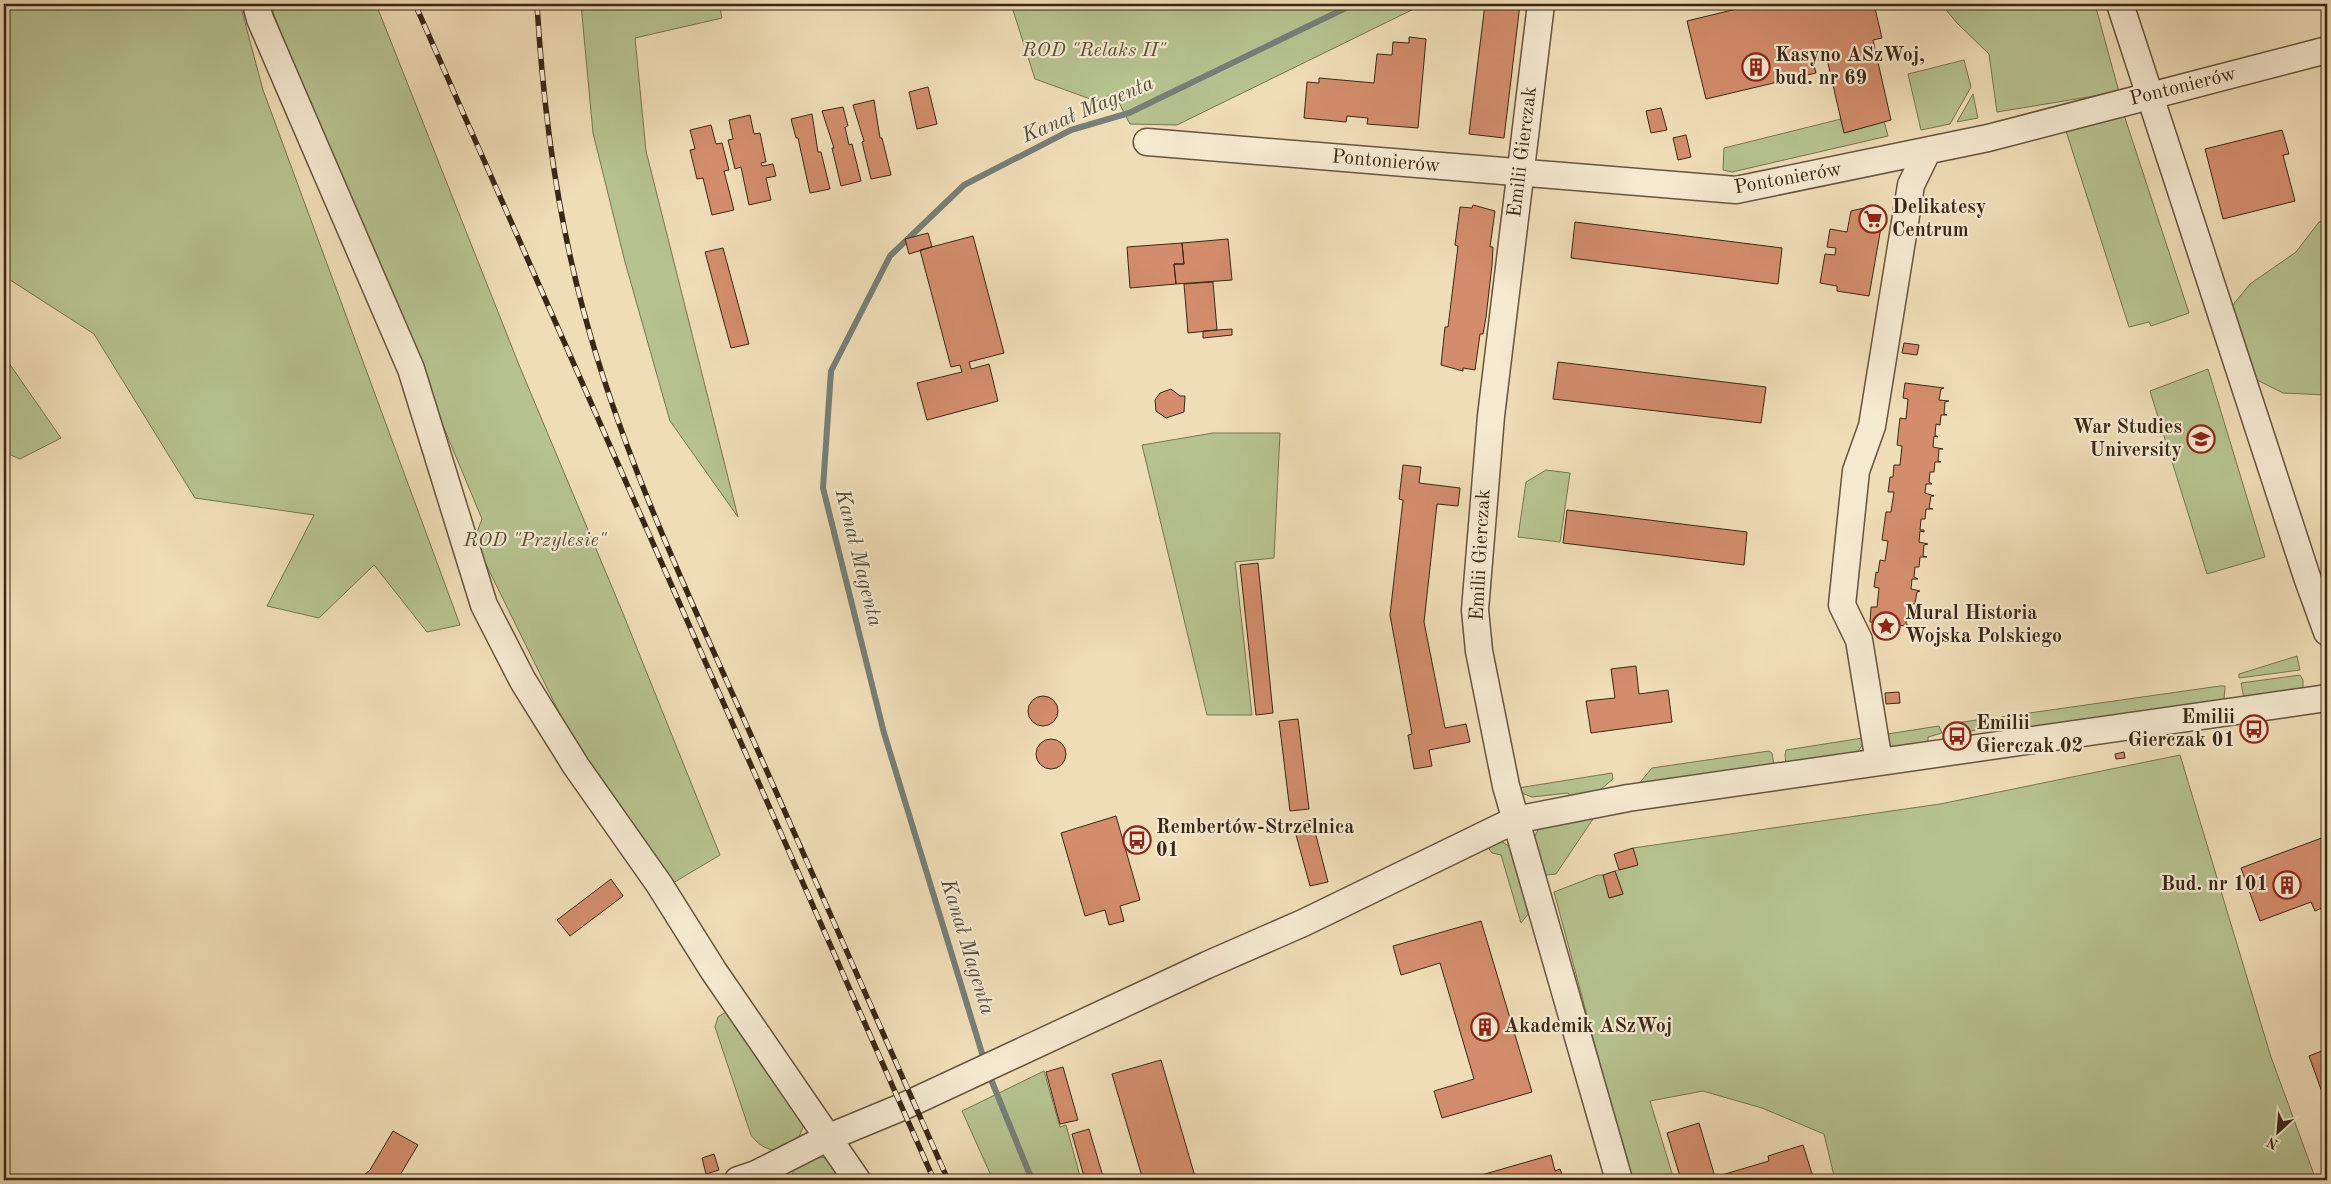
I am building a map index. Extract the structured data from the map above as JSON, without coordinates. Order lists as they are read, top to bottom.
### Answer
{
  "streets": {
    "street": ["Pontonierów", "Emilii Gierczak"]
  },
  "crossings": [
    ["Pontonierów", "Emilii Gierczak"]
  ],
  "water": ["Kanał Magenta"],
  "parks": ["ROD \"Relaks II\"", "ROD \"Przylesie\""],
  "places": {
    "building": ["Kasyno ASzWoj, bud. nr 69", "Bud. nr 101", "Akademik ASzWoj"],
    "supermarket": ["Delikatesy Centrum"],
    "school or university": ["War Studies University"],
    "place": ["Mural Historia Wojska Polskiego"],
    "bus stop": ["Emilii Gierczak 01", "Emilii Gierczak 02", "Rembertów-Strzelnica 01"]
  },
  "north": "bottom left"
}
